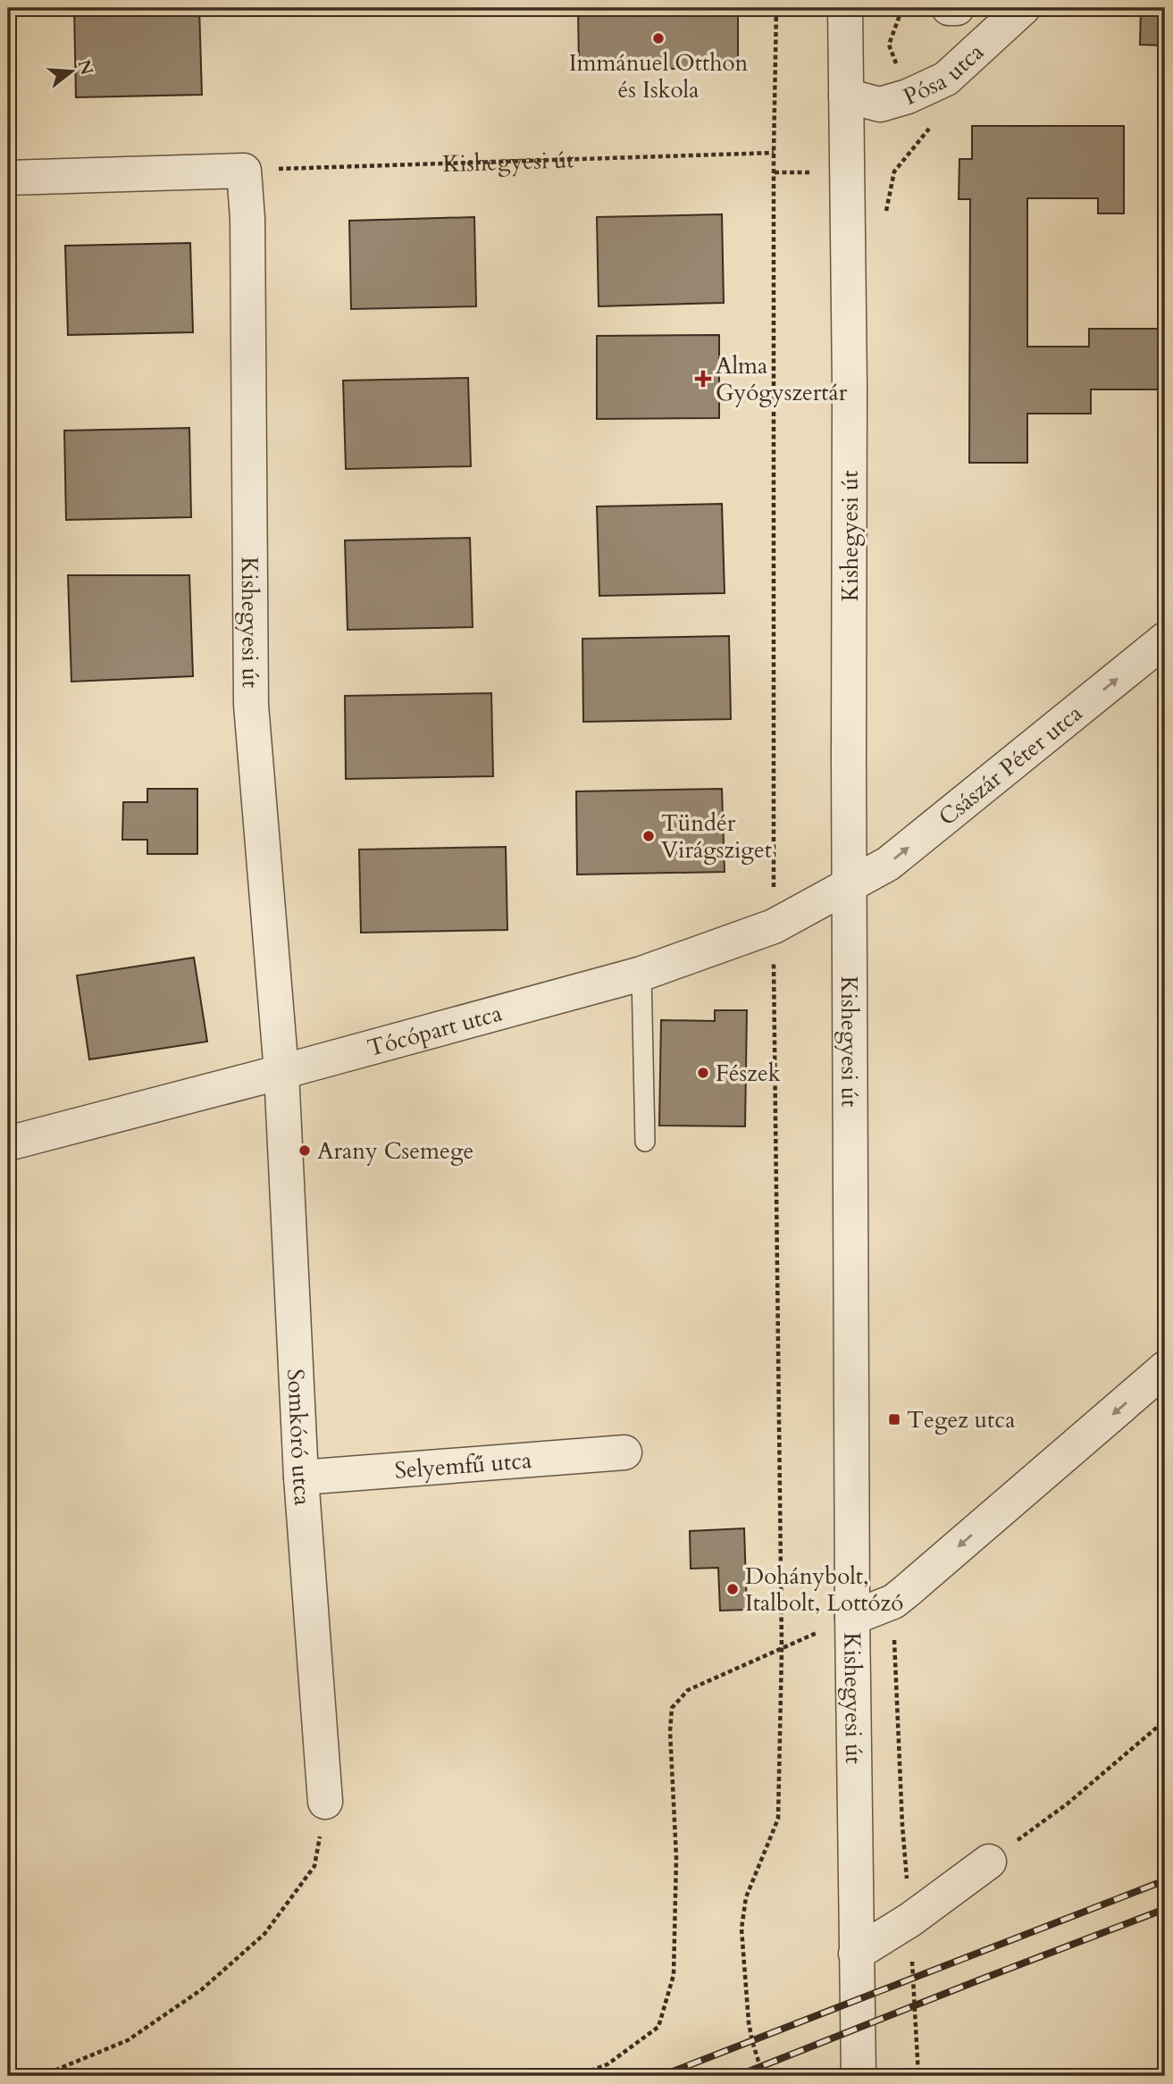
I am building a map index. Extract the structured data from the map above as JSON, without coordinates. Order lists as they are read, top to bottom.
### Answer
{
  "streets": {
    "street": [
      "Pósa utca",
      "Kishegyesi út",
      "Császár Péter utca",
      "Tócópart utca",
      "Somkóró utca",
      "Selyemfű utca"
    ]
  },
  "crossings": [
    ["Pósa utca", "Kishegyesi út"],
    ["Kishegyesi út", "Császár Péter utca"],
    ["Kishegyesi út", "Tócópart utca"],
    ["Kishegyesi út", "Somkóró utca"],
    ["Császár Péter utca", "Tócópart utca"],
    ["Tócópart utca", "Somkóró utca"],
    ["Somkóró utca", "Selyemfű utca"]
  ],
  "one_way": ["Császár Péter utca"],
  "places": {
    "other": [
      "Immánuel Otthon és Iskola",
      "Tündér Virágsziget",
      "Fészek",
      "Arany Csemege",
      "Dohánybolt, Italbolt, Lottózó"
    ],
    "health": ["Alma Gyógyszertár"],
    "transit": ["Tegez utca"]
  },
  "north": "right"
}
